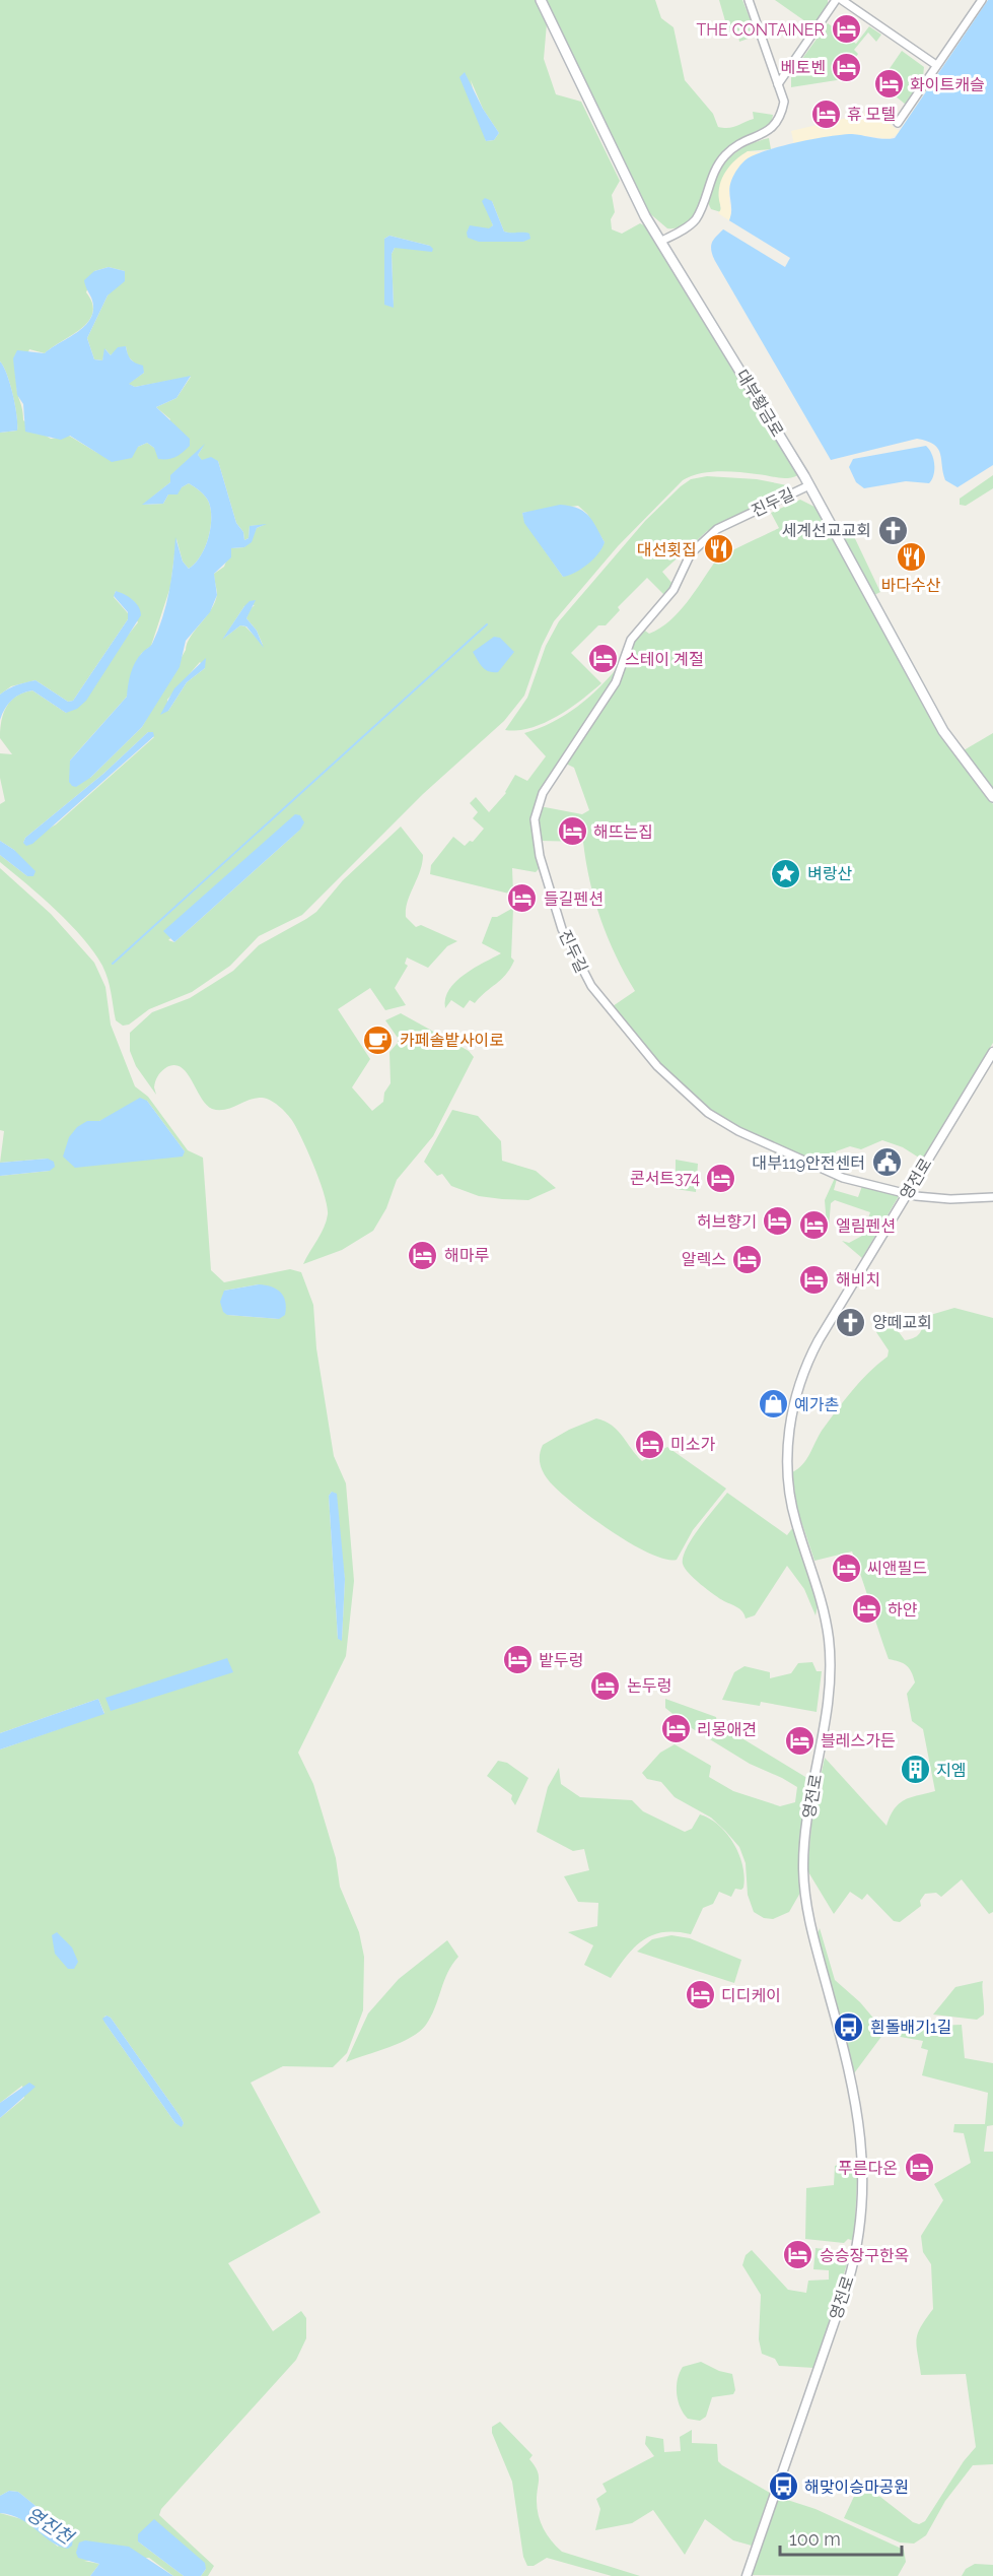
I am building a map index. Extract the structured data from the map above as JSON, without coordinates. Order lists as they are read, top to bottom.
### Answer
{
  "streets": {
    "main road": ["대부황금로"],
    "street": ["진두길", "영전로"]
  },
  "crossings": [
    ["대부황금로", "진두길"],
    ["진두길", "영전로"]
  ],
  "water": ["영진천"],
  "places": {
    "hotel": [
      "THE CONTAINER",
      "베토벤",
      "화이트캐슬",
      "휴 모텔",
      "스테이 계절",
      "해뜨는집",
      "들길펜션",
      "콘서트374",
      "허브향기",
      "엘림펜션",
      "해마루",
      "알렉스",
      "해비치",
      "미소가",
      "씨앤필드",
      "하얀",
      "밭두렁",
      "논두렁",
      "리몽애견",
      "블레스가든",
      "디디케이",
      "푸른다온",
      "승승장구한옥"
    ],
    "church": ["세계선교교회", "양떼교회"],
    "restaurant": ["대선횟집", "바다수산"],
    "place": ["벼랑산"],
    "cafe": ["카페솔밭사이로"],
    "public building": ["대부119안전센터"],
    "shop": ["예가촌"],
    "building": ["지엠"],
    "bus stop": ["흰돌배기1길", "해맞이승마공원"]
  },
  "scale_bar": "100 m"
}
